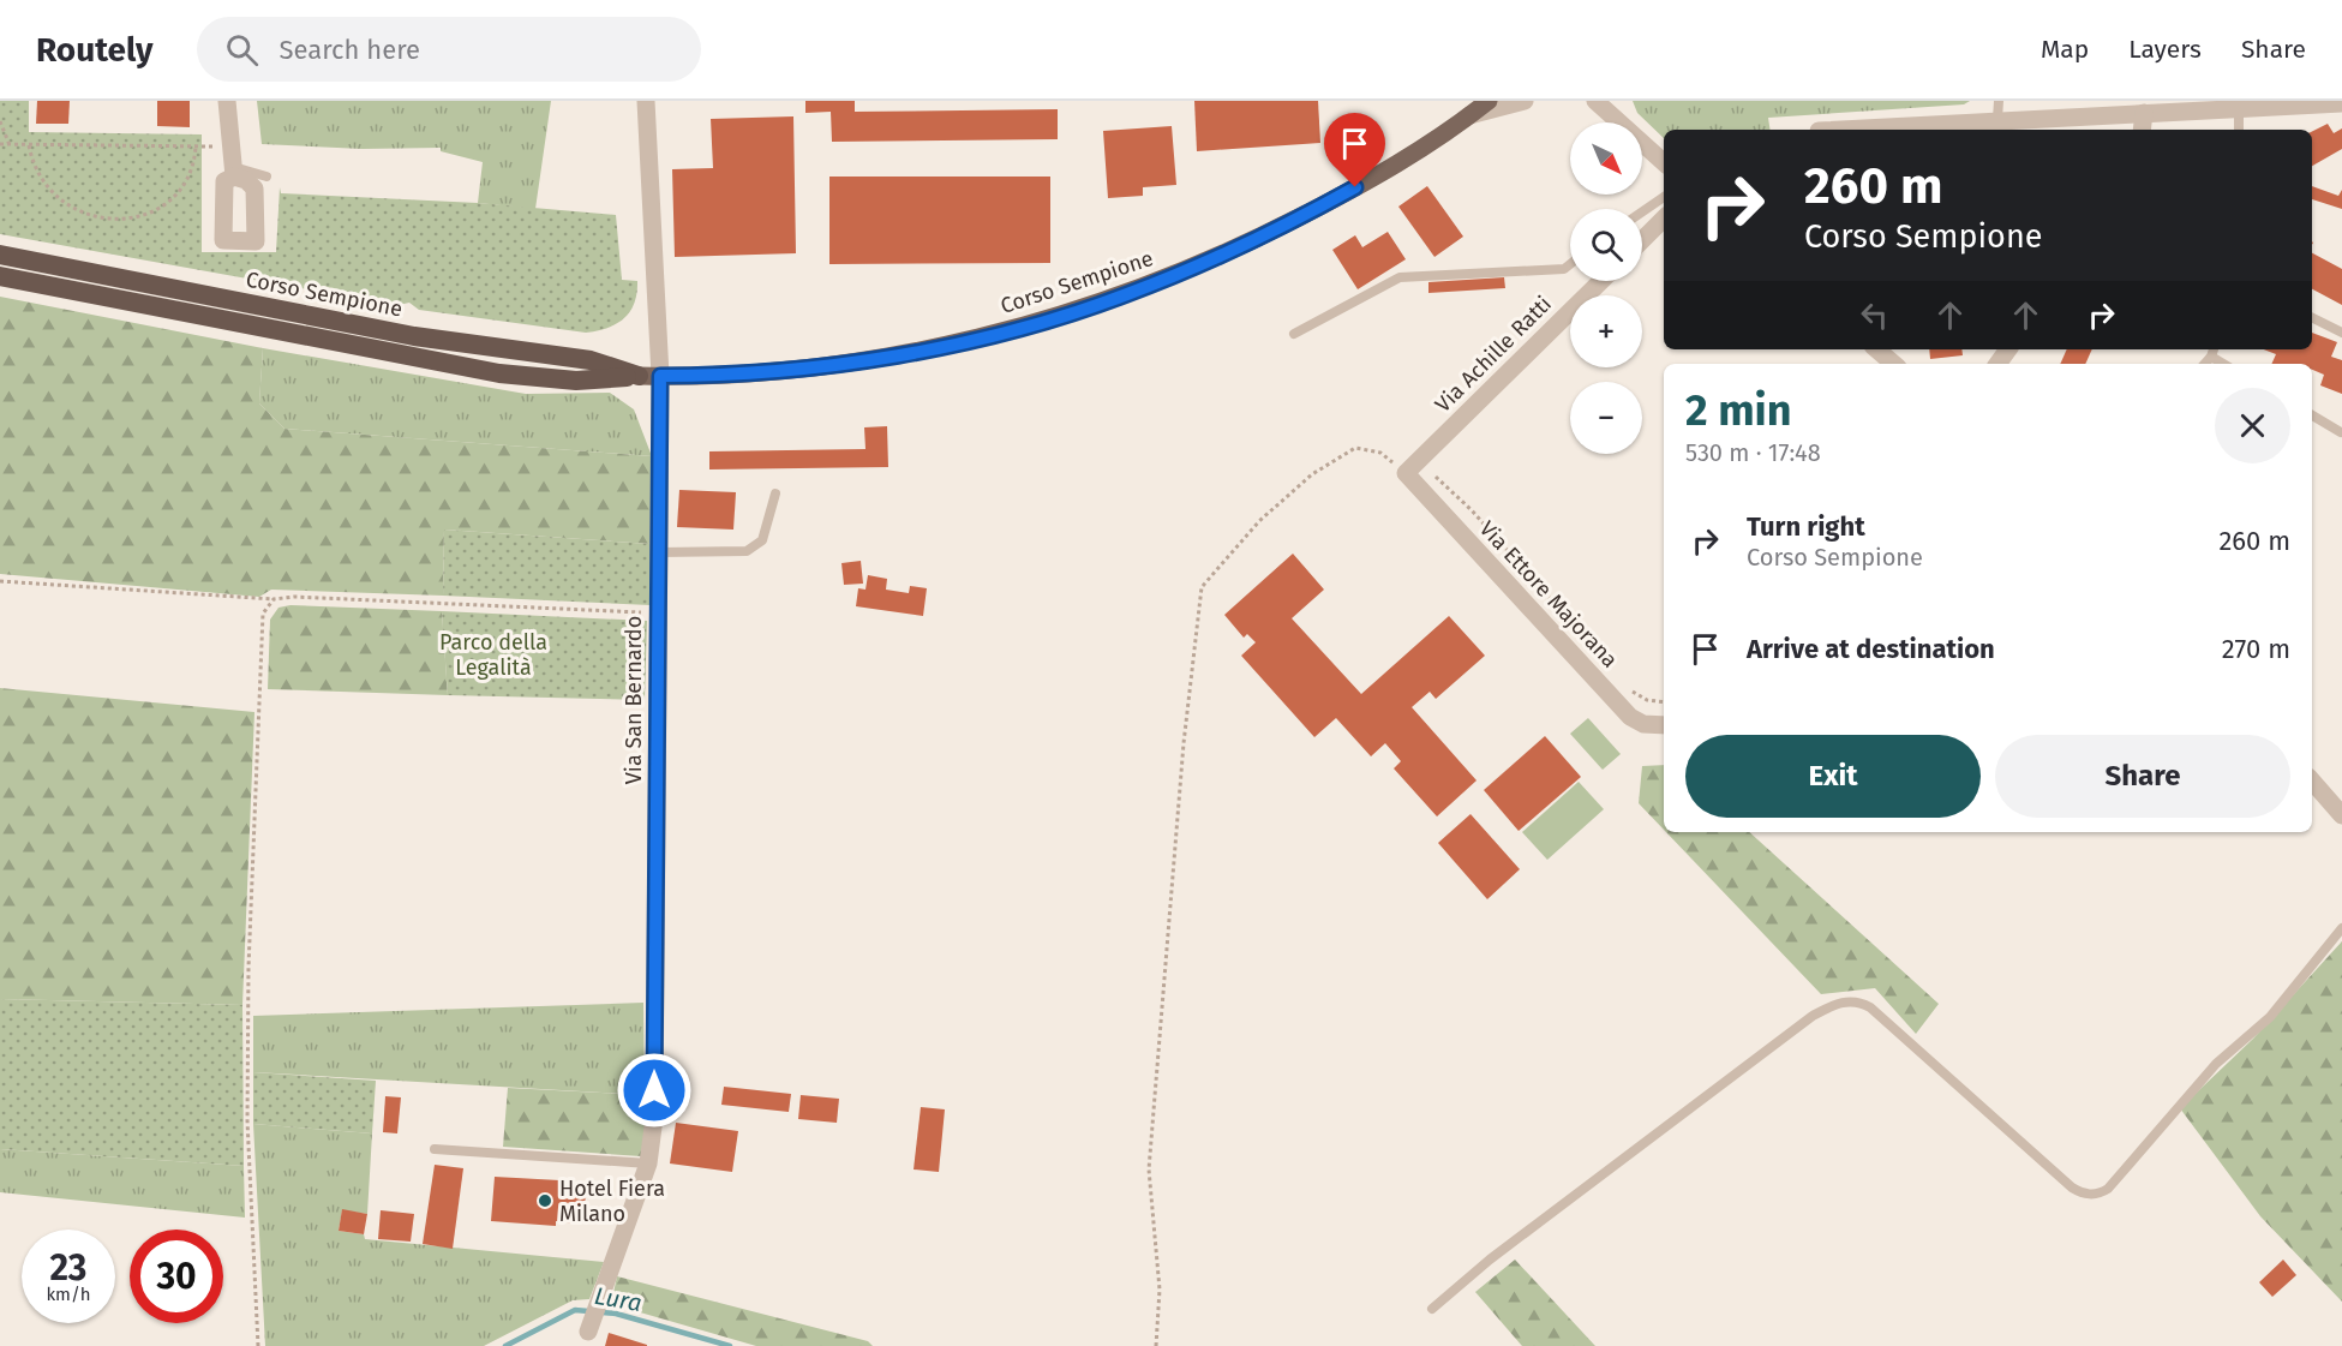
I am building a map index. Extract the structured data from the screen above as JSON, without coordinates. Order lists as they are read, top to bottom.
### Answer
{
  "streets": {
    "highway": ["Corso Sempione"],
    "street": ["Via Achille Ratti", "Via Ettore Majorana", "Via San Bernardo"]
  },
  "crossings": [
    ["Corso Sempione", "Via San Bernardo"],
    ["Via Achille Ratti", "Via Ettore Majorana"]
  ],
  "water": ["Lura"],
  "parks": ["Parco della Legalità"],
  "places": ["Hotel Fiera Milano"],
  "north": "bottom right",
  "page": {
    "header": "Routely",
    "search": "Search here",
    "nav": ["Map", "Layers", "Share"],
    "map_buttons": ["+", "−"],
    "turn": ["260 m", "Corso Sempione"],
    "heading": ["2 min", "530 m · 17:48"],
    "list": [
      {
        "name": "Turn right",
        "note": "Corso Sempione",
        "value": "260 m"
      },
      {
        "name": "Arrive at destination",
        "value": "270 m"
      }
    ],
    "buttons": ["Exit", "Share"],
    "speed": "23 km/h",
    "limit": "30"
  }
}
